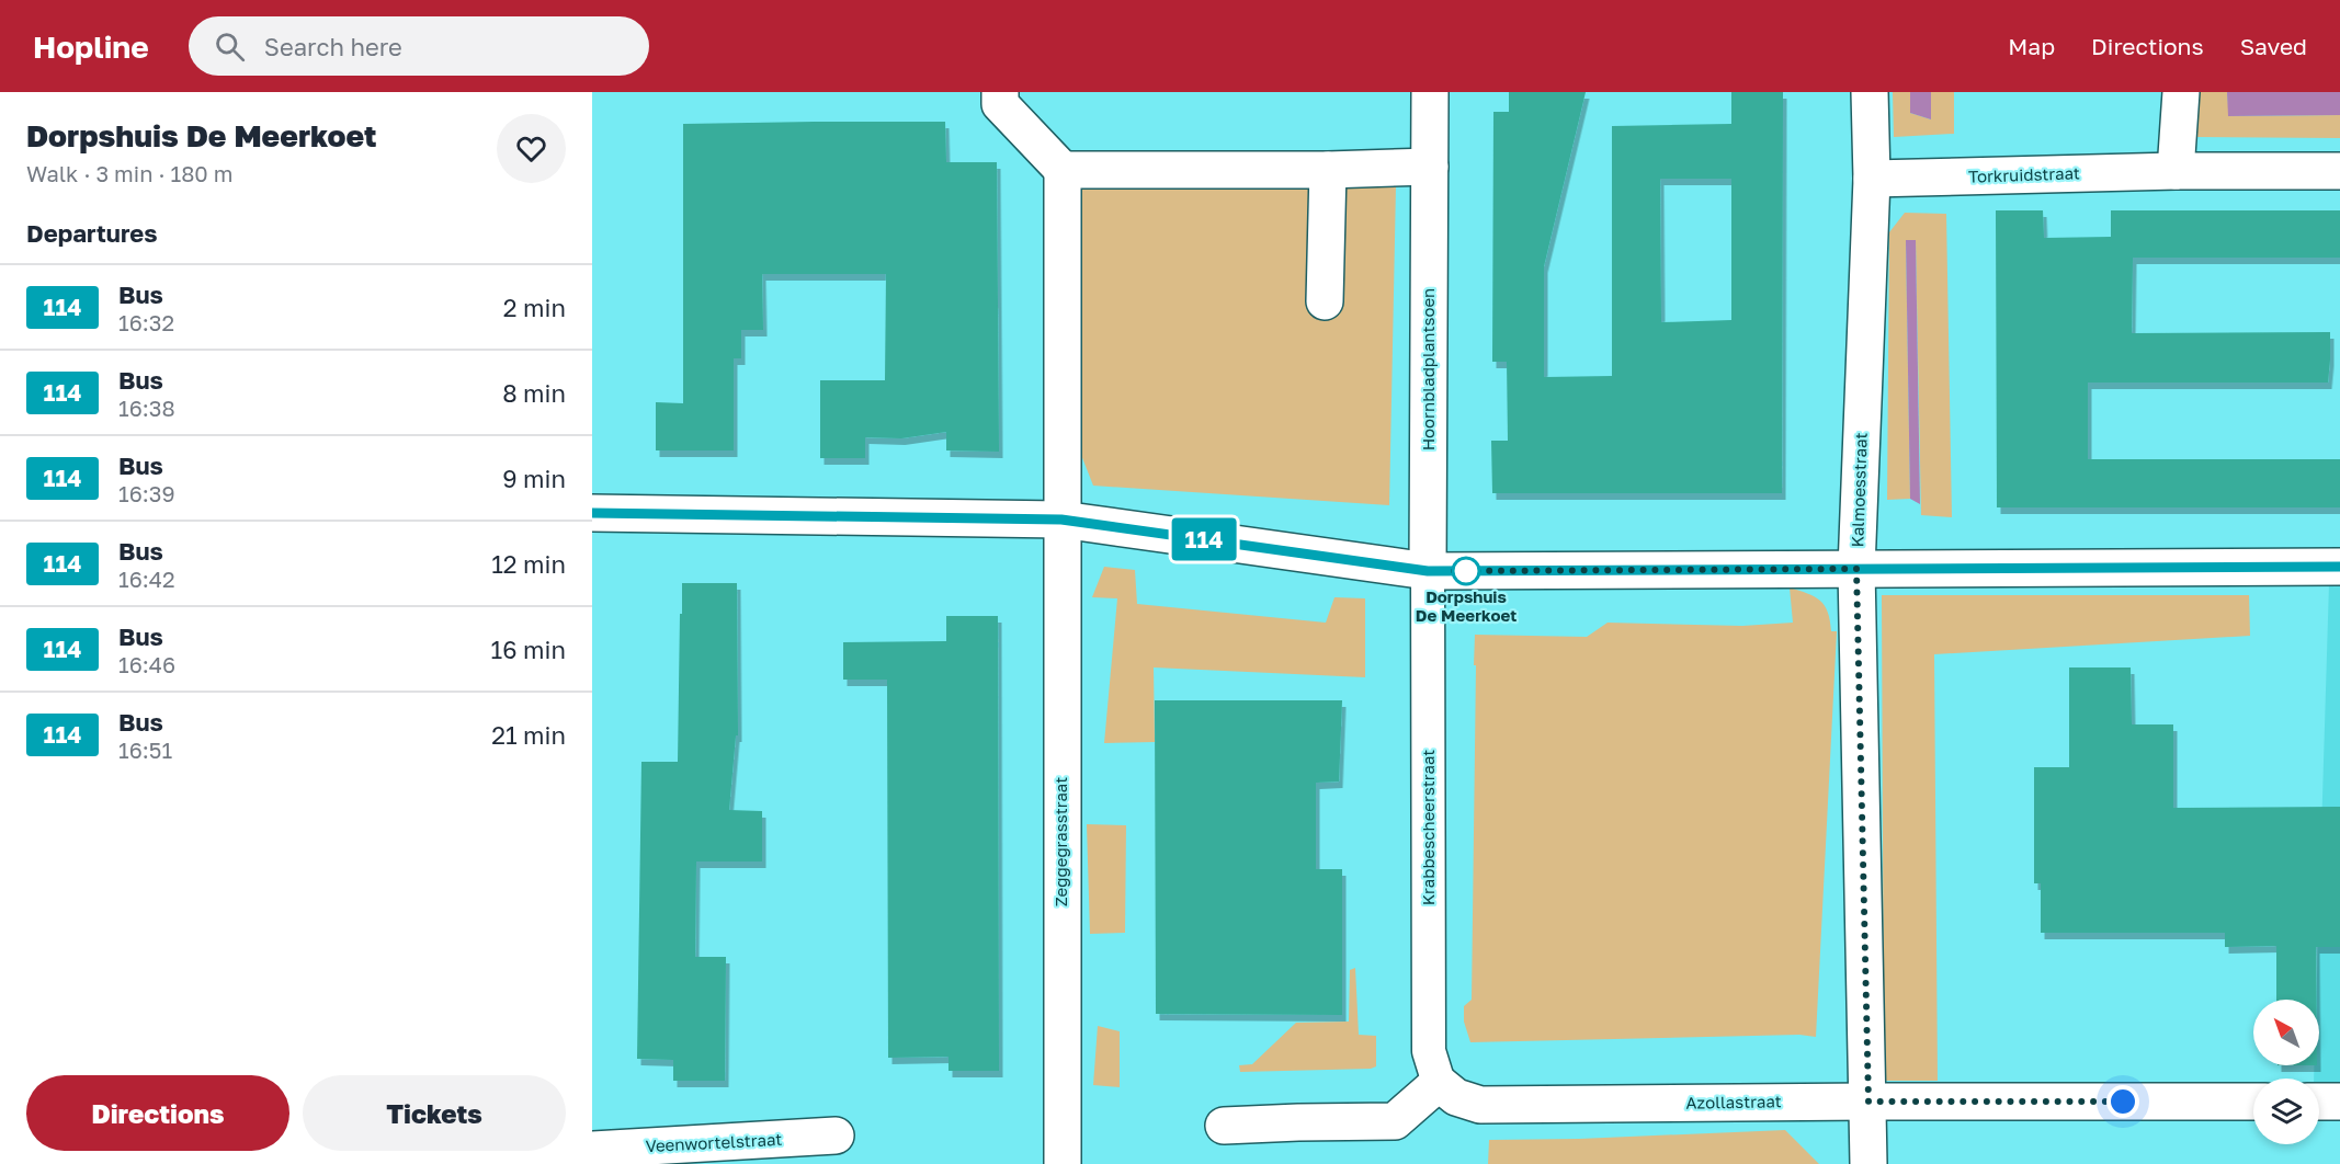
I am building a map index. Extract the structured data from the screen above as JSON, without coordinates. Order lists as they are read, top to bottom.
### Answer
{
  "streets": {
    "street": [
      "Torkruidstraat",
      "Hoornbladplantsoen",
      "Kalmoesstraat",
      "Krabbescheerstraat",
      "Zeggegrasstraat",
      "Azollastraat",
      "Veenwortelstraat"
    ]
  },
  "crossings": [
    ["Torkruidstraat", "Kalmoesstraat"],
    ["Hoornbladplantsoen", "Krabbescheerstraat"],
    ["Kalmoesstraat", "Azollastraat"],
    ["Krabbescheerstraat", "Azollastraat"]
  ],
  "places": ["Dorpshuis De Meerkoet"],
  "lines": ["bus line 114"],
  "north": "top left",
  "page": {
    "header": "Hopline",
    "search": "Search here",
    "nav": ["Map", "Directions", "Saved"],
    "heading": [
      ["Dorpshuis De Meerkoet", "Walk · 3 min · 180 m"],
      "Departures"
    ],
    "on_map": "114",
    "list": [
      {
        "mark": "114",
        "name": "Bus",
        "note": "16:32",
        "value": "2 min"
      },
      {
        "mark": "114",
        "name": "Bus",
        "note": "16:38",
        "value": "8 min"
      },
      {
        "mark": "114",
        "name": "Bus",
        "note": "16:39",
        "value": "9 min"
      },
      {
        "mark": "114",
        "name": "Bus",
        "note": "16:42",
        "value": "12 min"
      },
      {
        "mark": "114",
        "name": "Bus",
        "note": "16:46",
        "value": "16 min"
      },
      {
        "mark": "114",
        "name": "Bus",
        "note": "16:51",
        "value": "21 min"
      }
    ],
    "buttons": ["Directions", "Tickets"]
  }
}
